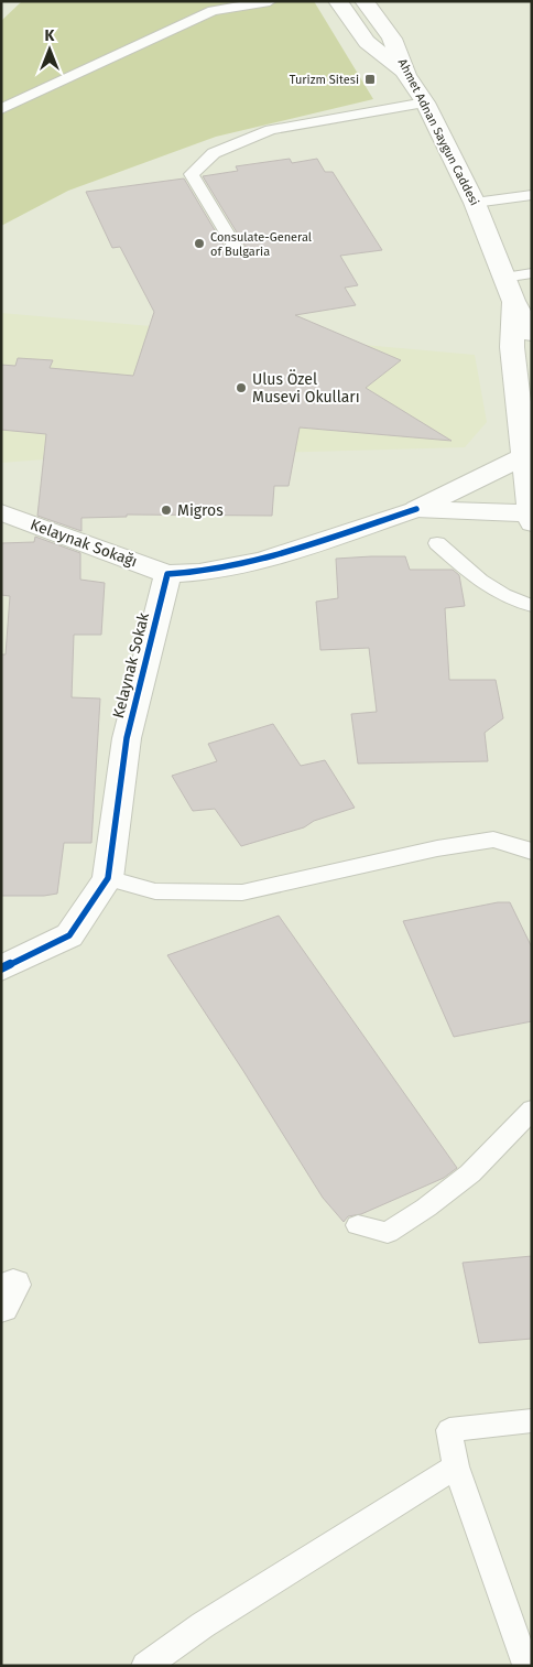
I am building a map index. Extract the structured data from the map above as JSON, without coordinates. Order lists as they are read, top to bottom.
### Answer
{
  "streets": {
    "main road": ["Ahmet Adnan Saygun Caddesi", "Kelaynak Sokağı", "Kelaynak Sokak"]
  },
  "crossings": [
    ["Kelaynak Sokağı", "Kelaynak Sokak"]
  ],
  "places": {
    "transit": ["Turizm Sitesi"],
    "other": ["Consulate-General of Bulgaria", "Ulus Özel Musevi Okulları", "Migros"]
  },
  "north": "top"
}
